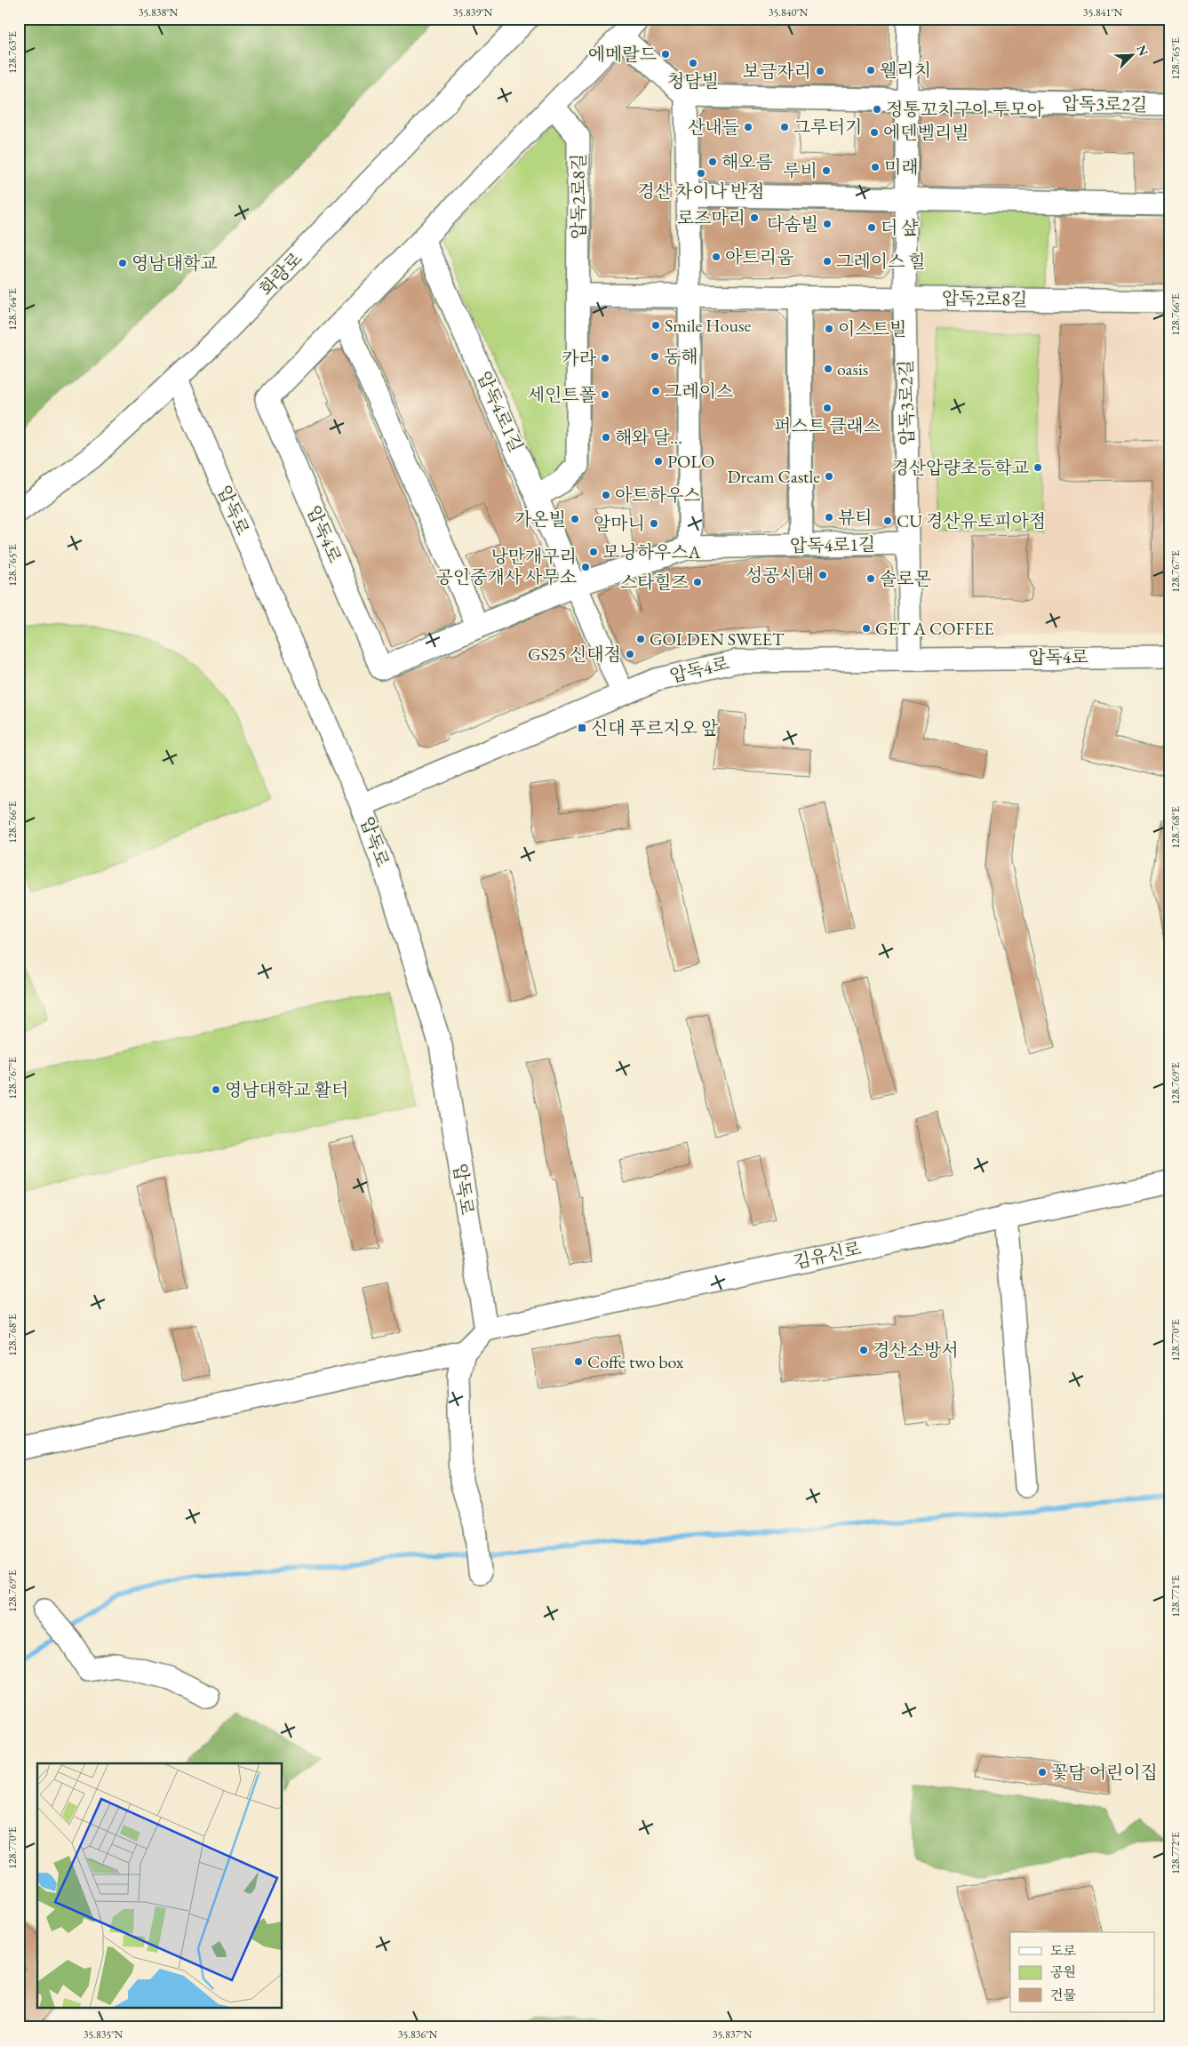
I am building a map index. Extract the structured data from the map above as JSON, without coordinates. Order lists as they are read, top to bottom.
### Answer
{
  "streets": {
    "street": [
      "압독3로2길",
      "압독2로8길",
      "화랑로",
      "압독4로1길",
      "압독로",
      "압독4로",
      "김유신로"
    ]
  },
  "crossings": [
    ["압독3로2길", "압독2로8길"],
    ["압독3로2길", "압독4로1길"],
    ["압독3로2길", "압독4로"],
    ["압독2로8길", "압독4로1길"],
    ["화랑로", "압독로"],
    ["압독4로1길", "압독4로"],
    ["압독로", "압독4로"],
    ["압독로", "김유신로"]
  ],
  "places": {
    "other": [
      "에메랄드",
      "청담빌",
      "웰리치",
      "보금자리",
      "정통꼬치구이 투모아",
      "산내들",
      "그루터기",
      "에덴벨리빌",
      "해오름",
      "미래",
      "루비",
      "경산 차이나 반점",
      "로즈마리",
      "다솜빌",
      "더 샾",
      "아트리움",
      "그레이스 힐",
      "영남대학교",
      "Smile House",
      "이스트빌",
      "동해",
      "카라",
      "oasis",
      "그레이스",
      "세인트폴",
      "퍼스트 클래스",
      "해와 달...",
      "POLO",
      "경산압량초등학교",
      "Dream Castle",
      "아트하우스",
      "뷰티",
      "가온빌",
      "CU 경산유토피아점",
      "알마니",
      "모닝하우스A",
      "낭만개구리 공인중개사 사무소",
      "성공시대",
      "솔로몬",
      "스타힐즈",
      "GET A COFFEE",
      "GOLDEN SWEET",
      "GS25 신대점",
      "영남대학교 활터",
      "경산소방서",
      "Coffe two box",
      "꽃담 어린이집"
    ],
    "transit": ["신대 푸르지오 앞"]
  },
  "legend": ["도로", "공원", "건물"],
  "north": "top right",
  "coordinates": [
    "35.838°N",
    "35.839°N",
    "35.840°N",
    "35.841°N",
    "128.763°E",
    "128.765°E",
    "128.764°E",
    "128.766°E",
    "128.767°E",
    "128.768°E",
    "128.769°E",
    "128.770°E",
    "128.771°E",
    "128.772°E",
    "35.835°N",
    "35.836°N",
    "35.837°N"
  ]
}
